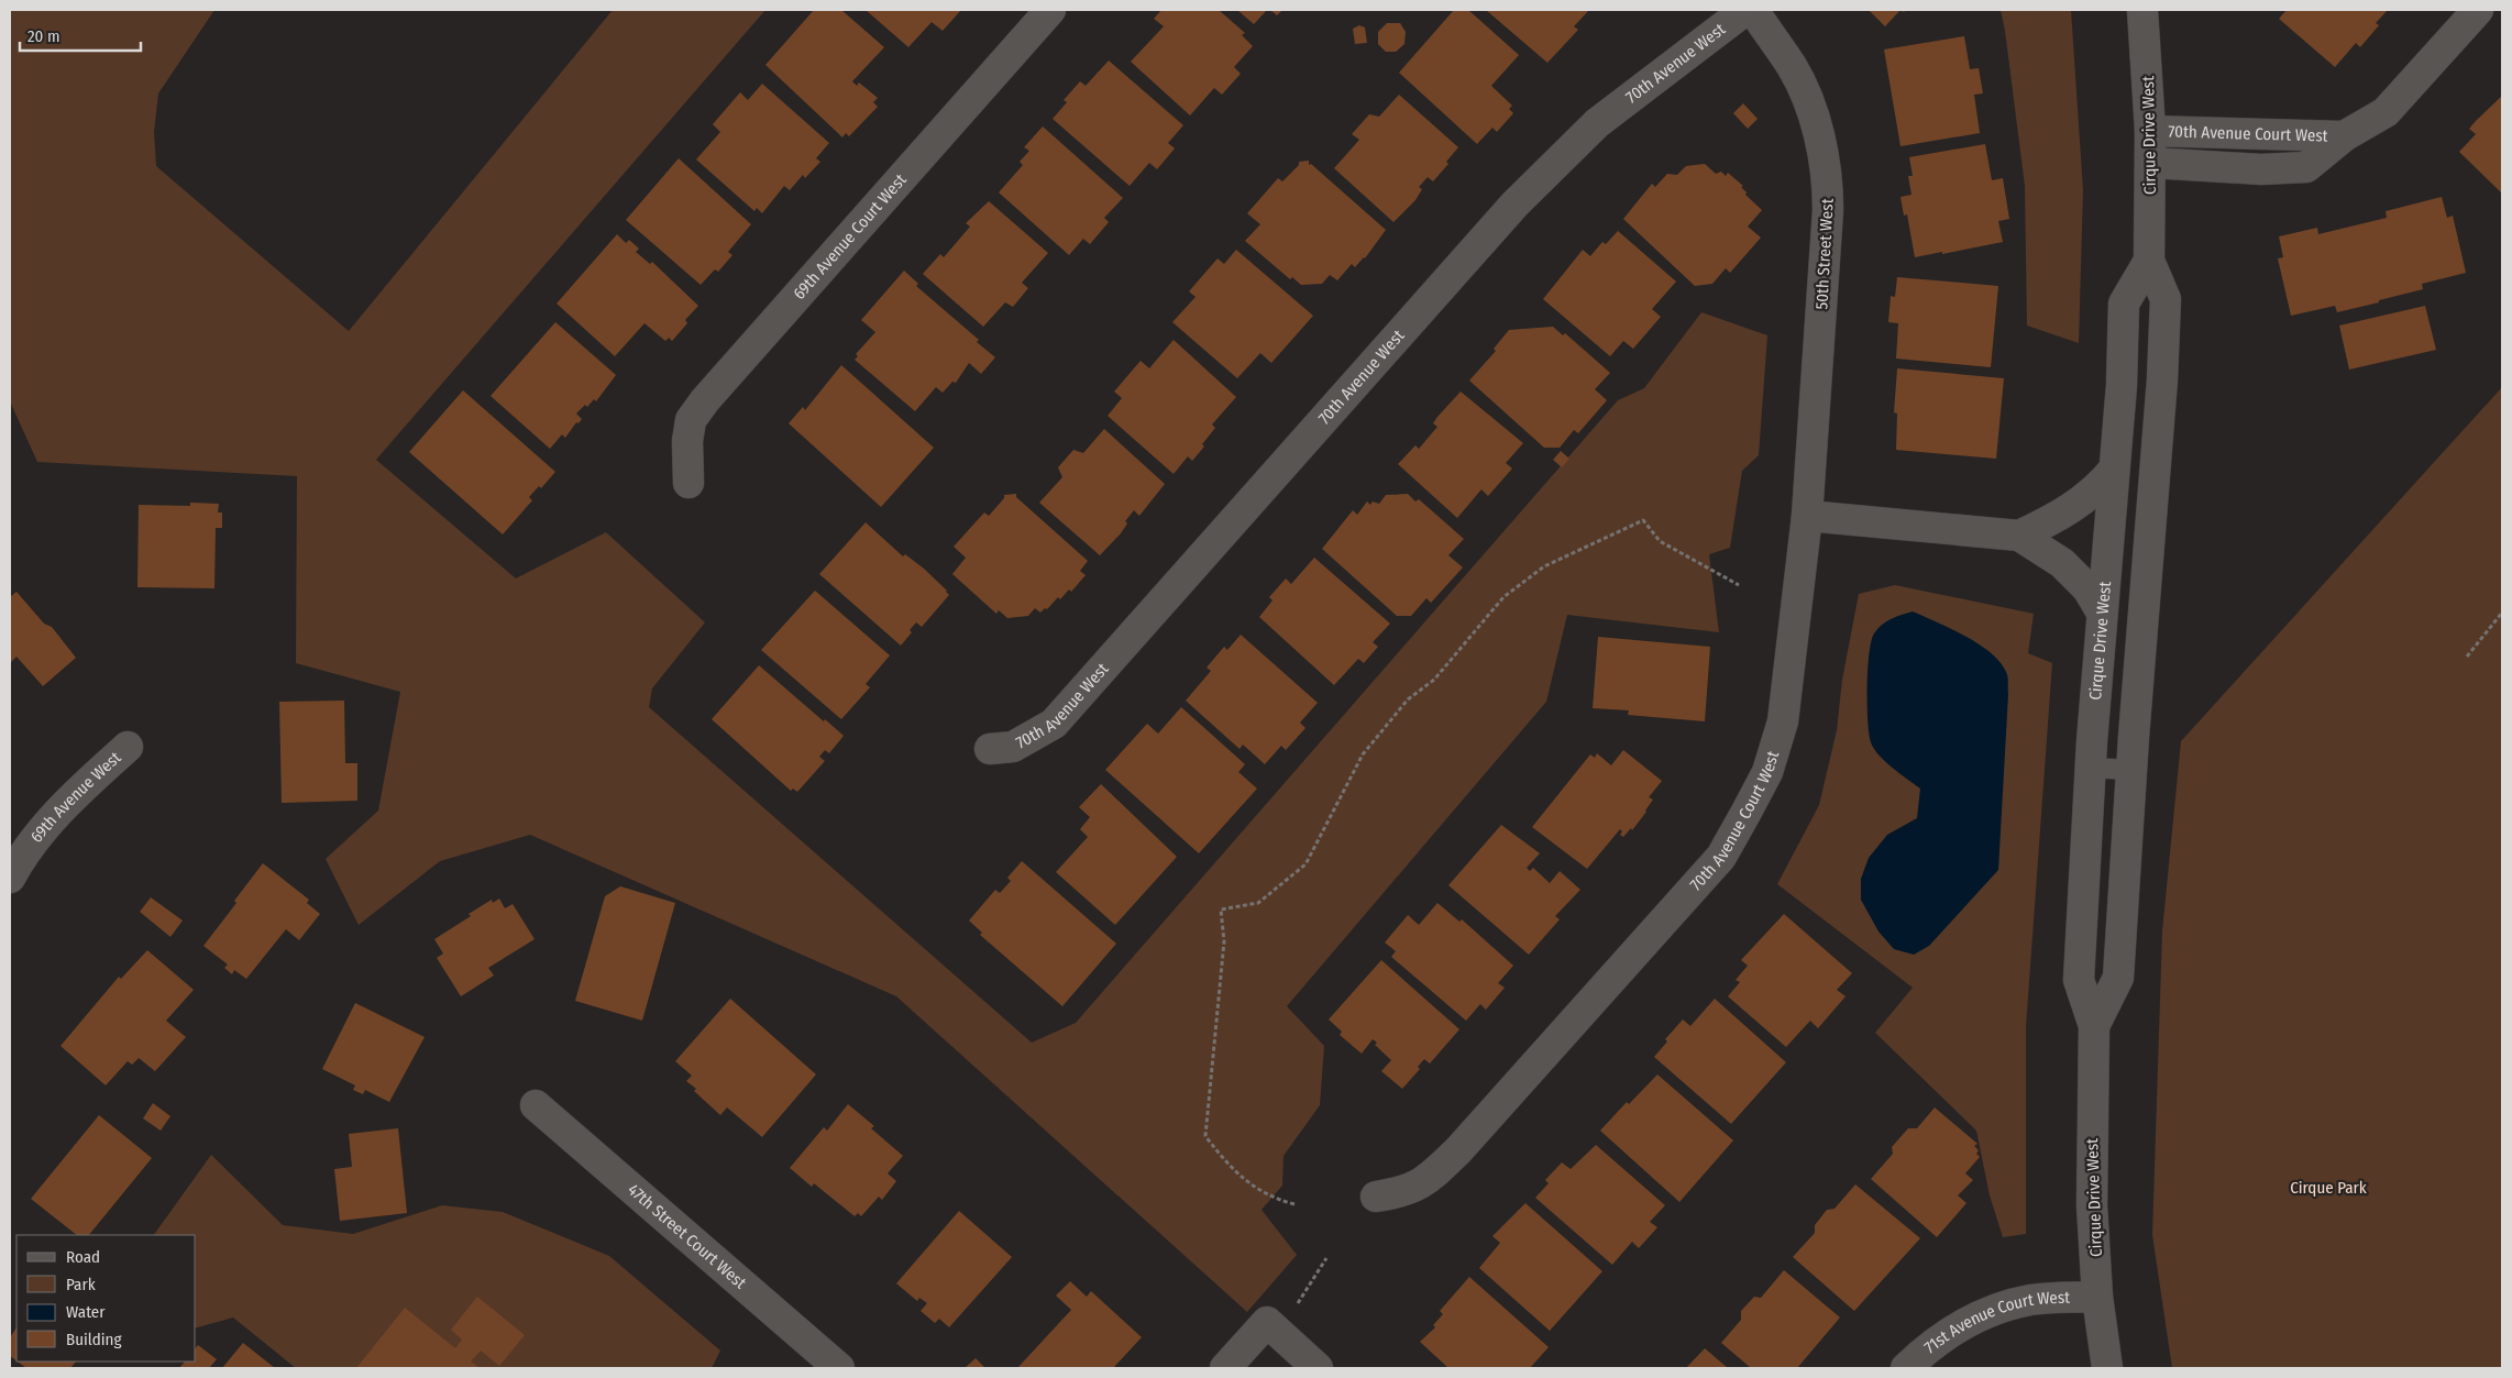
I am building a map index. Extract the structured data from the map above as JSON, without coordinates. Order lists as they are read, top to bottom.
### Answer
{
  "streets": {
    "street": [
      "70th Avenue West",
      "70th Avenue Court West",
      "Cirque Drive West",
      "69th Avenue Court West",
      "50th Street West",
      "69th Avenue West",
      "47th Street Court West",
      "71st Avenue Court West"
    ]
  },
  "crossings": [
    ["70th Avenue Court West", "Cirque Drive West"],
    ["70th Avenue Court West", "50th Street West"],
    ["Cirque Drive West", "71st Avenue Court West"]
  ],
  "parks": ["Cirque Park"],
  "legend": [
    "Road",
    "Park",
    "Water",
    "Building"
  ],
  "scale_bar": "20 m"
}
